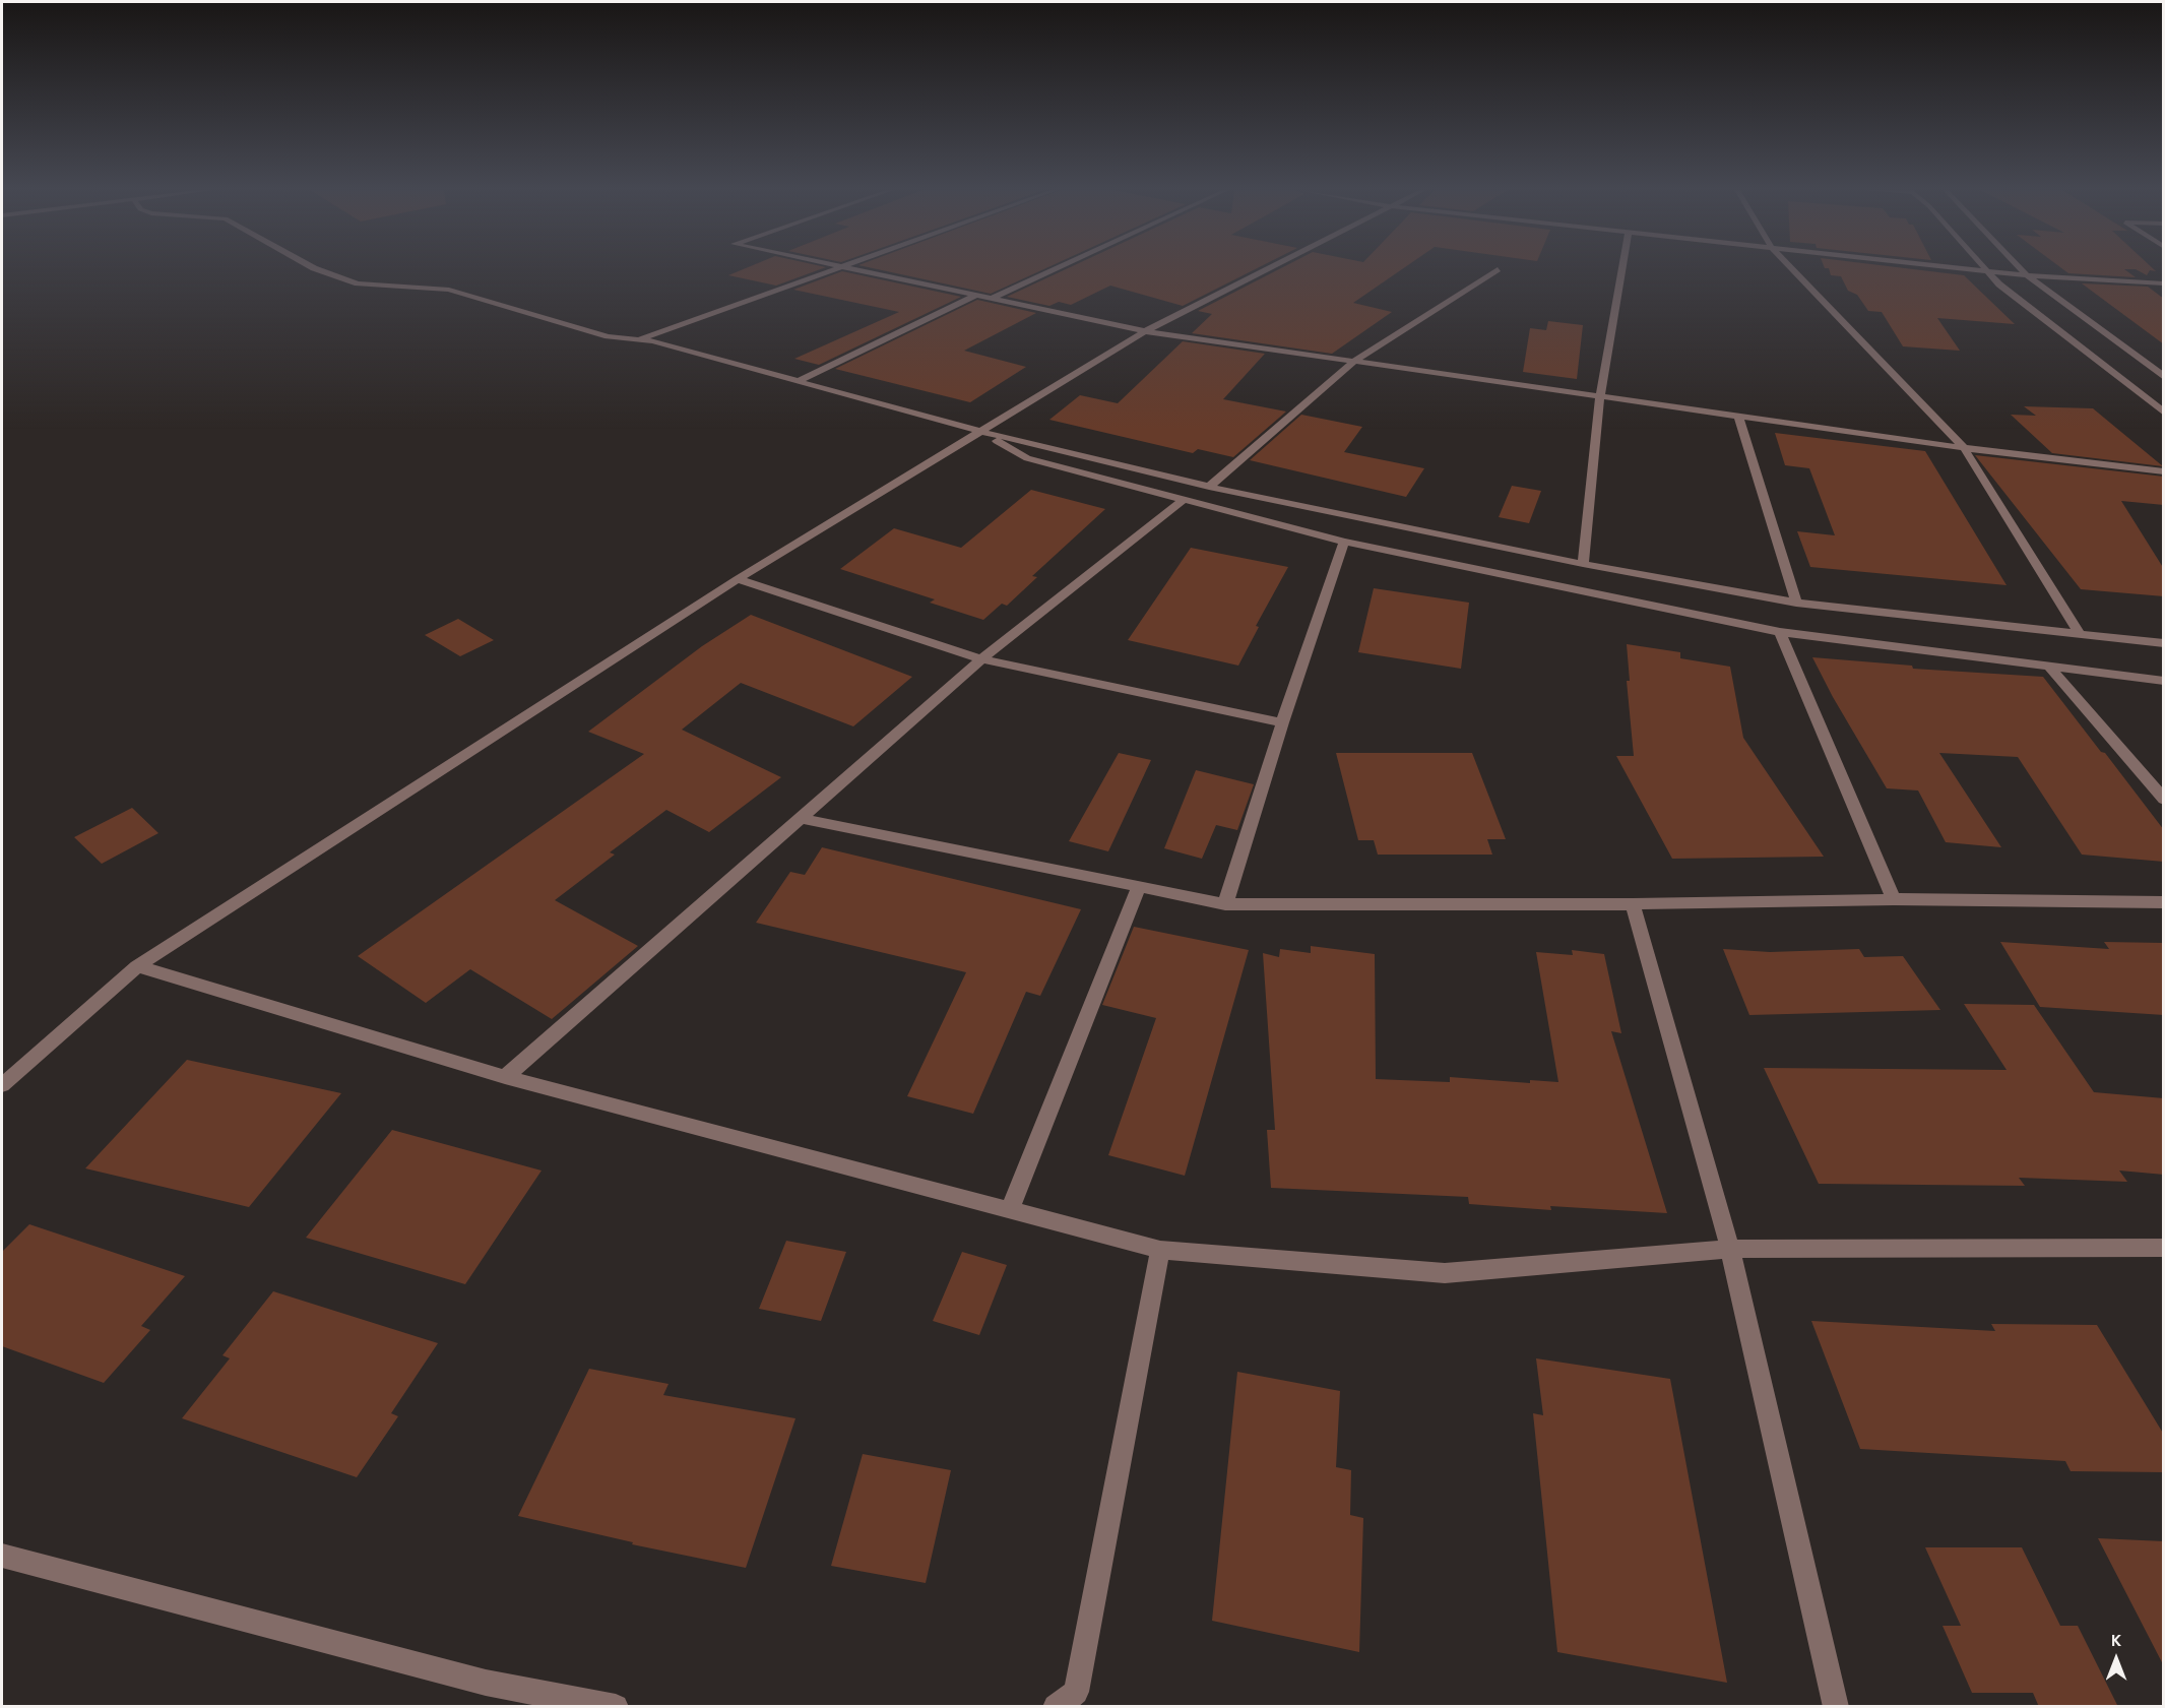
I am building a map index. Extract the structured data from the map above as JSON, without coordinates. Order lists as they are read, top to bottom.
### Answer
{
  "north": "top"
}
